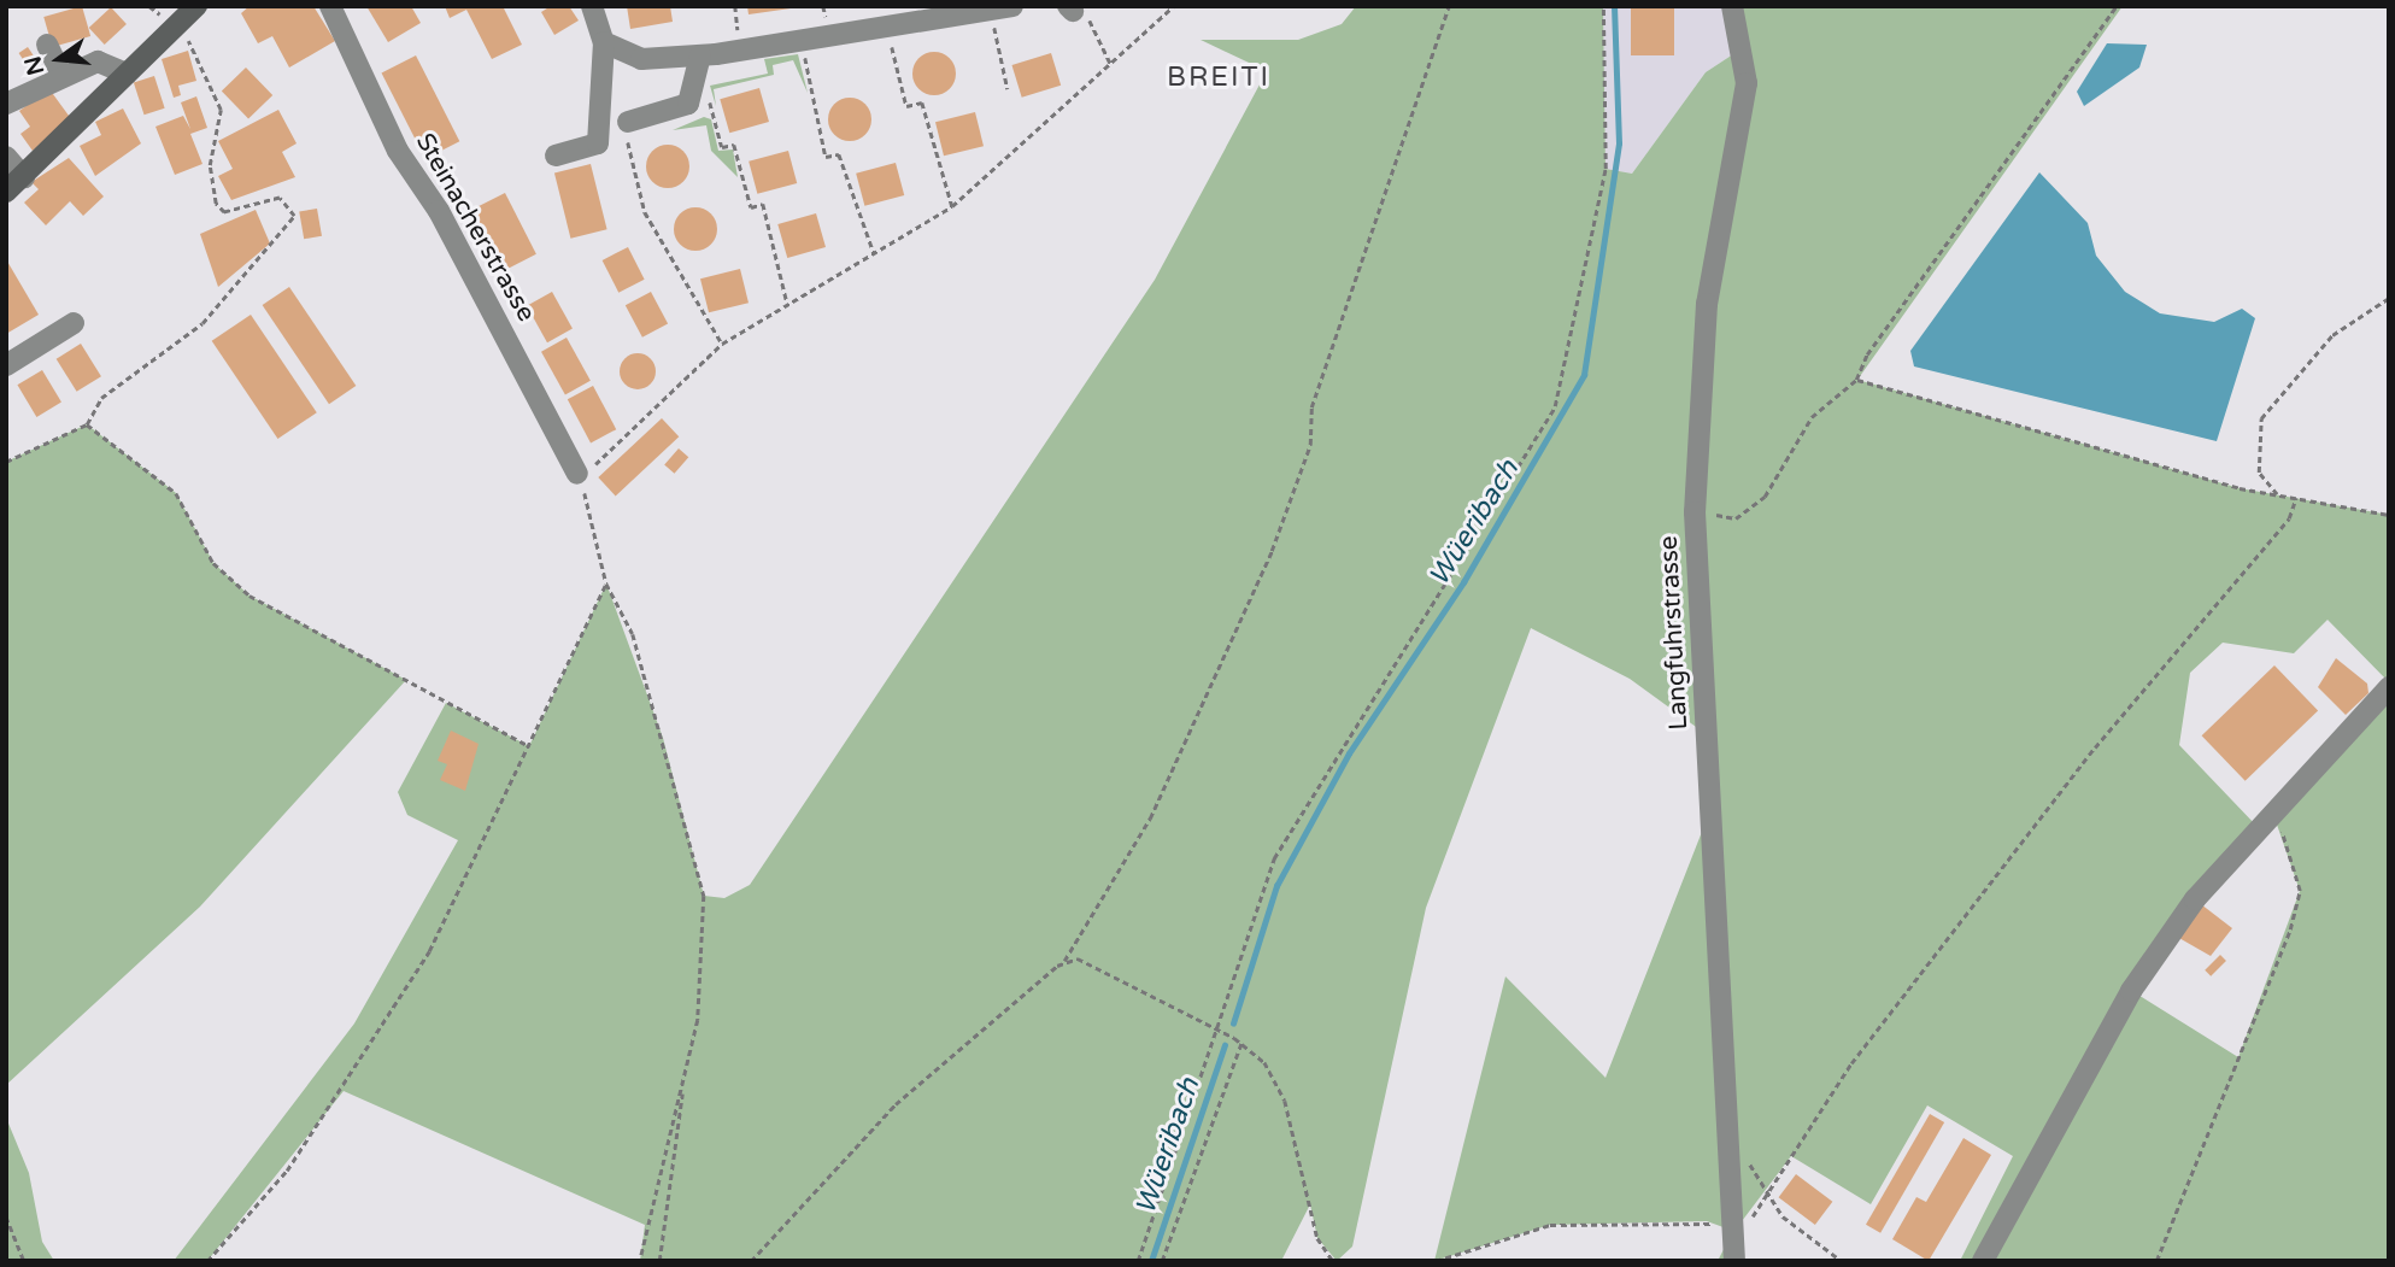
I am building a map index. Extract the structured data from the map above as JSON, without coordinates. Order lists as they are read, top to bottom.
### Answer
{
  "streets": {
    "street": ["Steinacherstrasse", "Langfuhrstrasse"]
  },
  "districts": ["BREITI"],
  "water": ["Wüeribach"],
  "north": "left"
}
